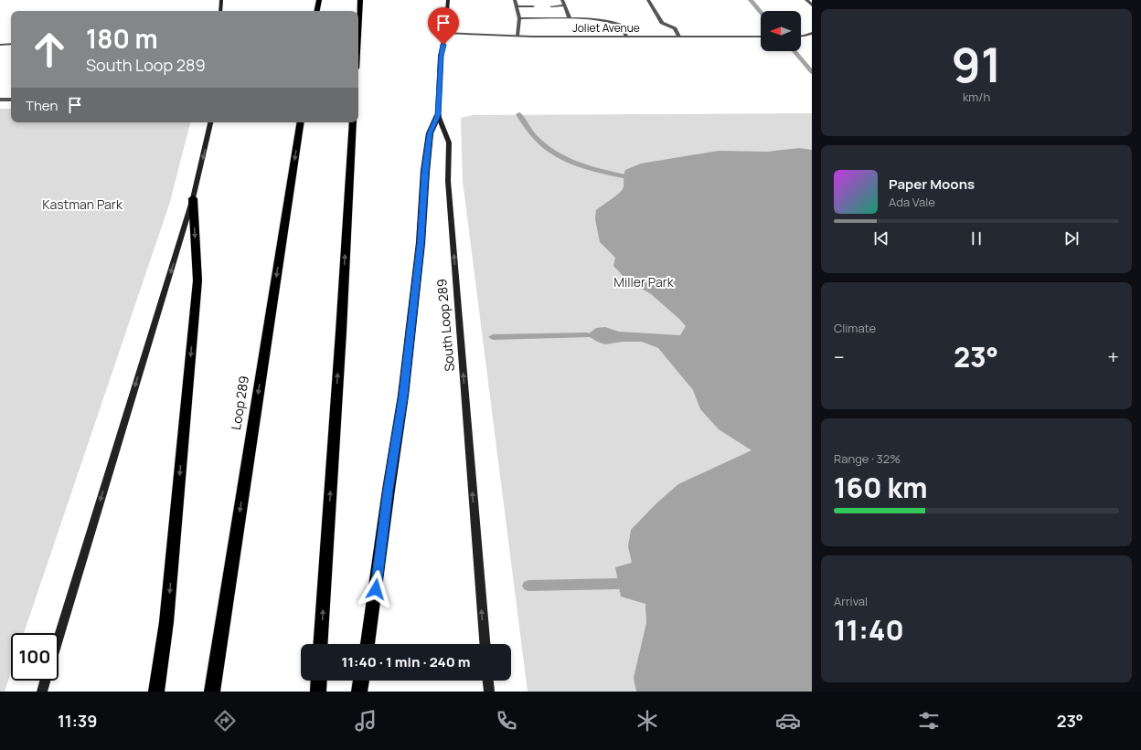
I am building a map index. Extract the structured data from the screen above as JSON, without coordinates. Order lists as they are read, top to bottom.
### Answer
{
  "streets": {
    "highway": ["Loop 289"],
    "main road": ["South Loop 289"],
    "street": ["Joliet Avenue"]
  },
  "crossings": [
    ["Joliet Avenue", "South Loop 289"]
  ],
  "one_way": ["South Loop 289"],
  "parks": ["Kastman Park", "Miller Park"],
  "north": "left",
  "page": {
    "tile": [
      ["91", "km/h"],
      "Climate",
      ["Range · 32%", "160 km"],
      ["Arrival", "11:40"]
    ],
    "turn": ["180 m", "South Loop 289"],
    "then": "Then",
    "song": ["Paper Moons", "Ada Vale"],
    "heat": ["−", "23°", "+"],
    "limit": "100",
    "trip": "11:40 · 1 min · 240 m",
    "tabs": ["11:39", "23°"]
  }
}
